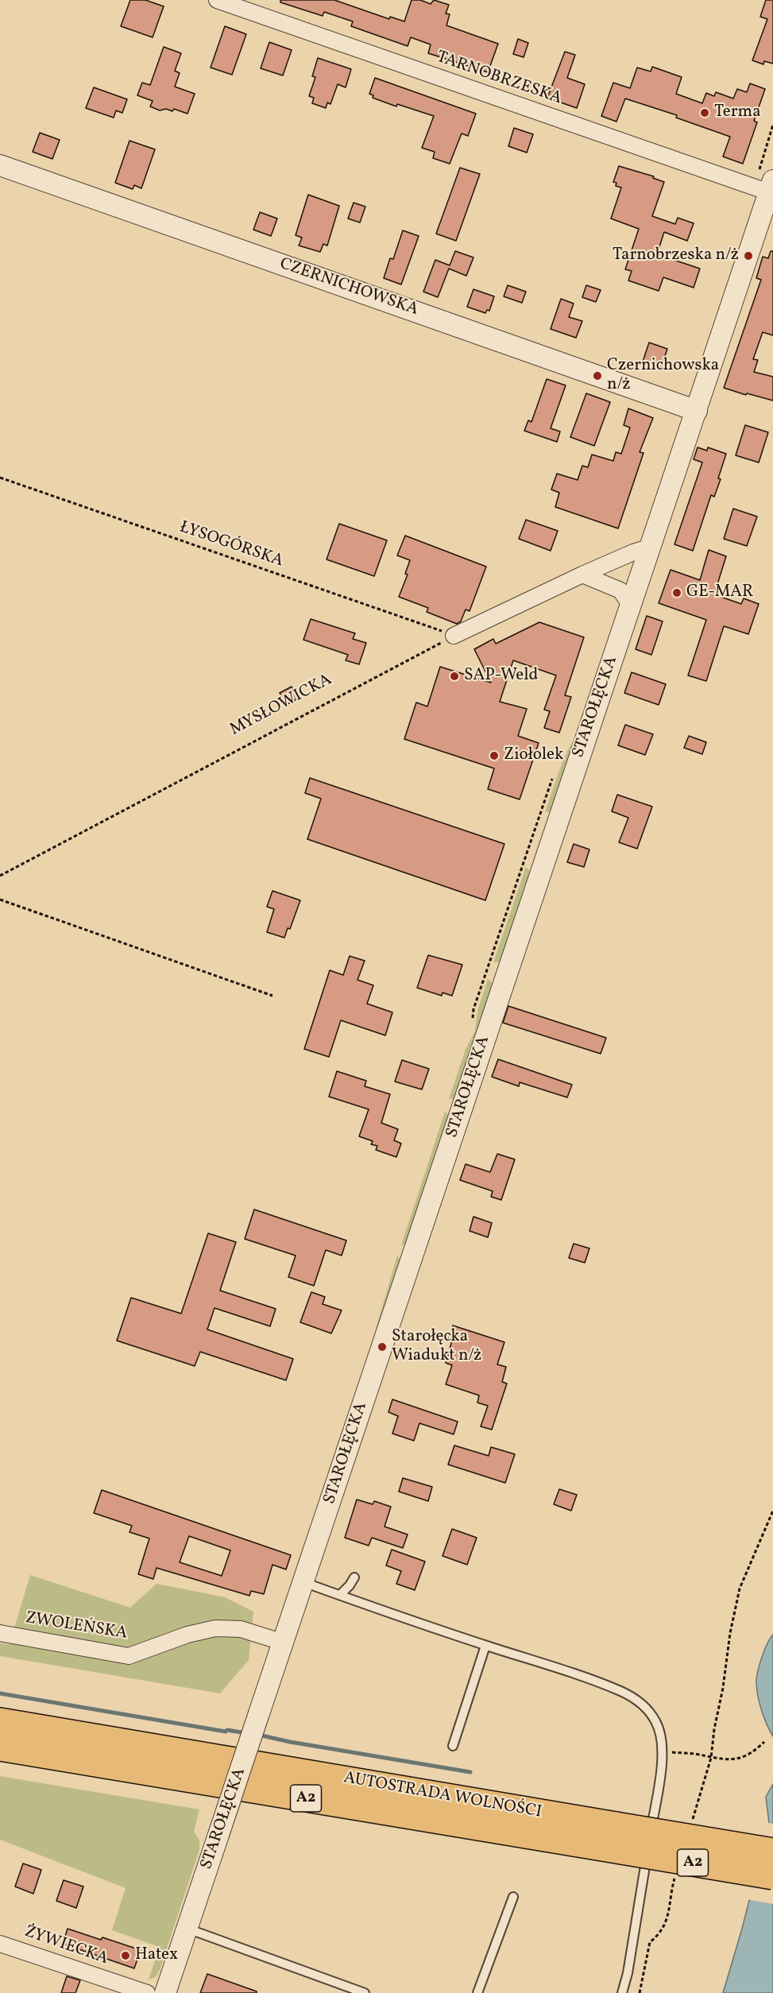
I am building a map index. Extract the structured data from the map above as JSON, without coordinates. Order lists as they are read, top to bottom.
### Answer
{
  "streets": {
    "highway": ["AUTOSTRADA WOLNOŚCI", "A2"],
    "street": [
      "TARNOBRZESKA",
      "CZERNICHOWSKA",
      "STAROŁĘCKA",
      "ZWOLEŃSKA",
      "ŻYWIECKA"
    ],
    "path": ["ŁYSOGÓRSKA", "MYSŁOWICKA"]
  },
  "crossings": [
    ["TARNOBRZESKA", "STAROŁĘCKA"],
    ["CZERNICHOWSKA", "STAROŁĘCKA"],
    ["ŁYSOGÓRSKA", "MYSŁOWICKA"],
    ["STAROŁĘCKA", "ZWOLEŃSKA"]
  ],
  "places": [
    "Terma",
    "Tarnobrzeska n/ż",
    "Czernichowska n/ż",
    "GE-MAR",
    "SAP-Weld",
    "Ziołolek",
    "Starołęcka Wiadukt n/ż",
    "Hatex"
  ]
}
